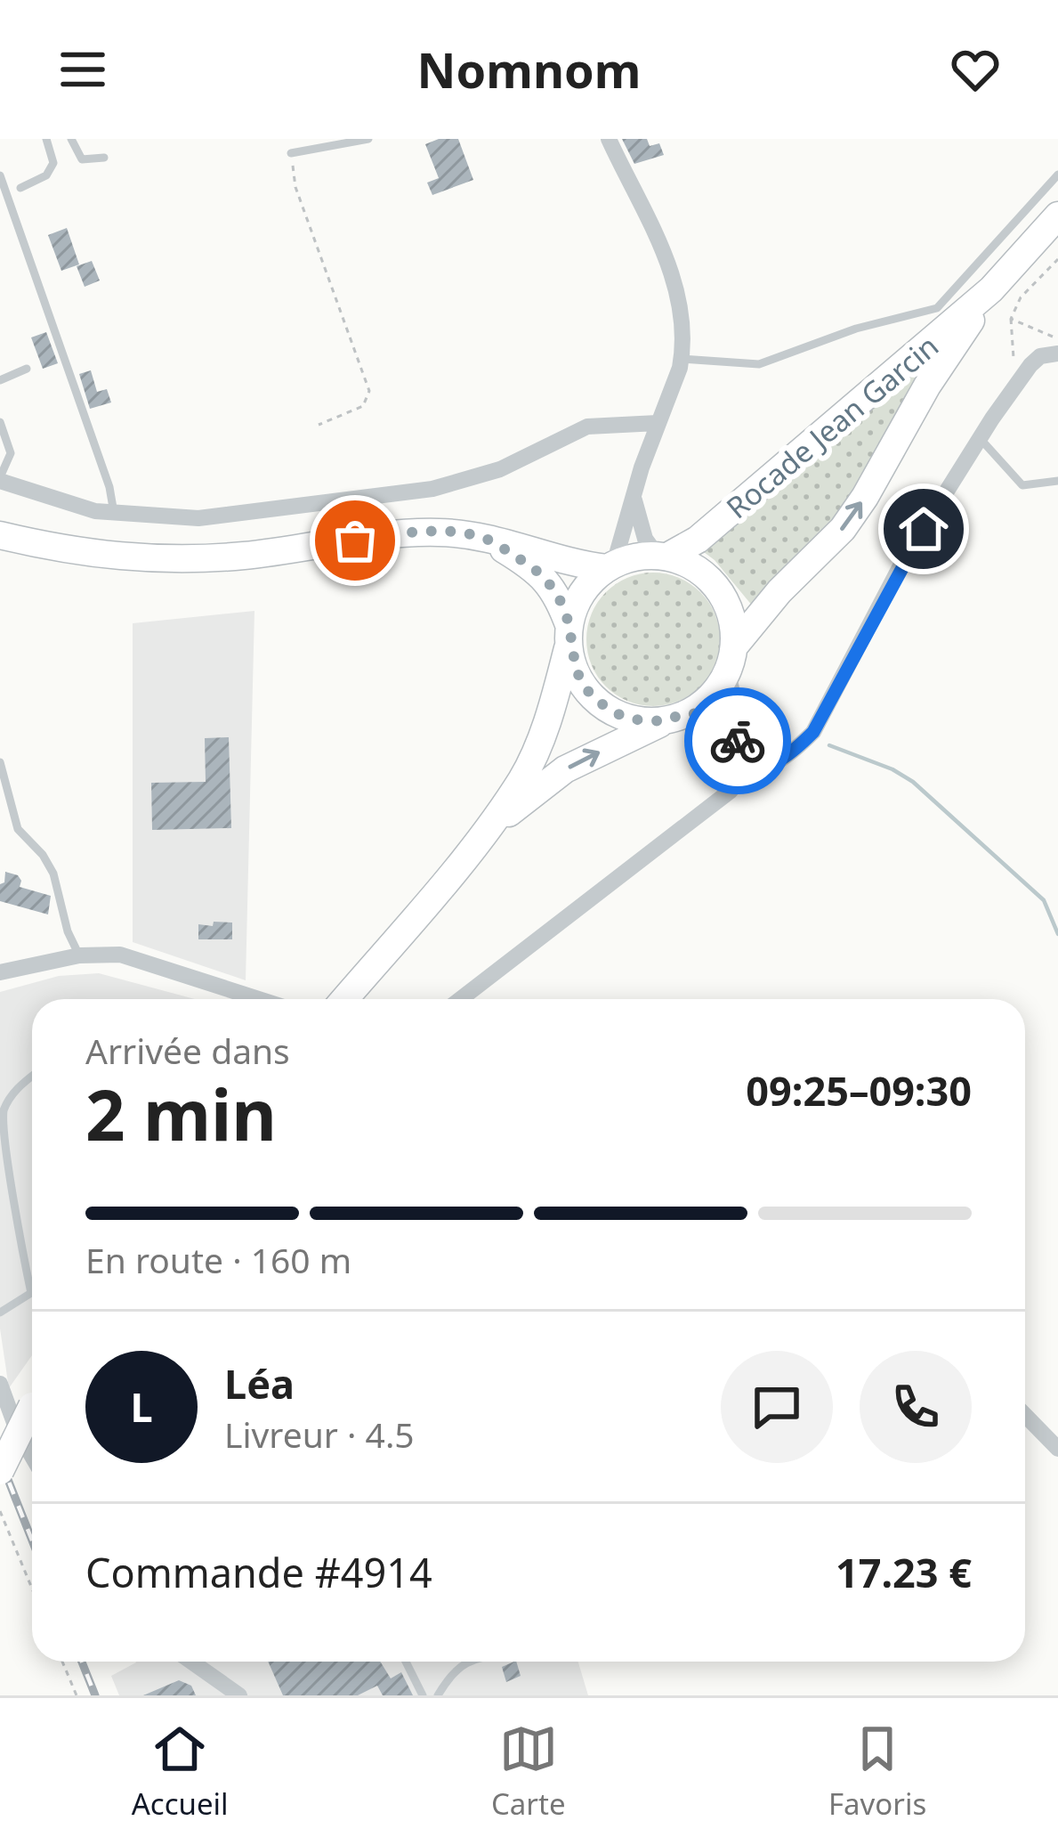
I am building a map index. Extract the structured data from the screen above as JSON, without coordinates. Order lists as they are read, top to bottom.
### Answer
{
  "streets": {
    "main road": ["Rocade Jean Garcin"]
  },
  "page": {
    "header": "Nomnom",
    "heading": ["2 min", "Arrivée dans", "09:25–09:30"],
    "panel": [
      "Léa",
      "Livreur · 4.5",
      "Commande #4914",
      "17.23 €"
    ],
    "bar": "En route · 160 m",
    "round": "L",
    "tabs": ["Accueil", "Carte", "Favoris"]
  }
}
